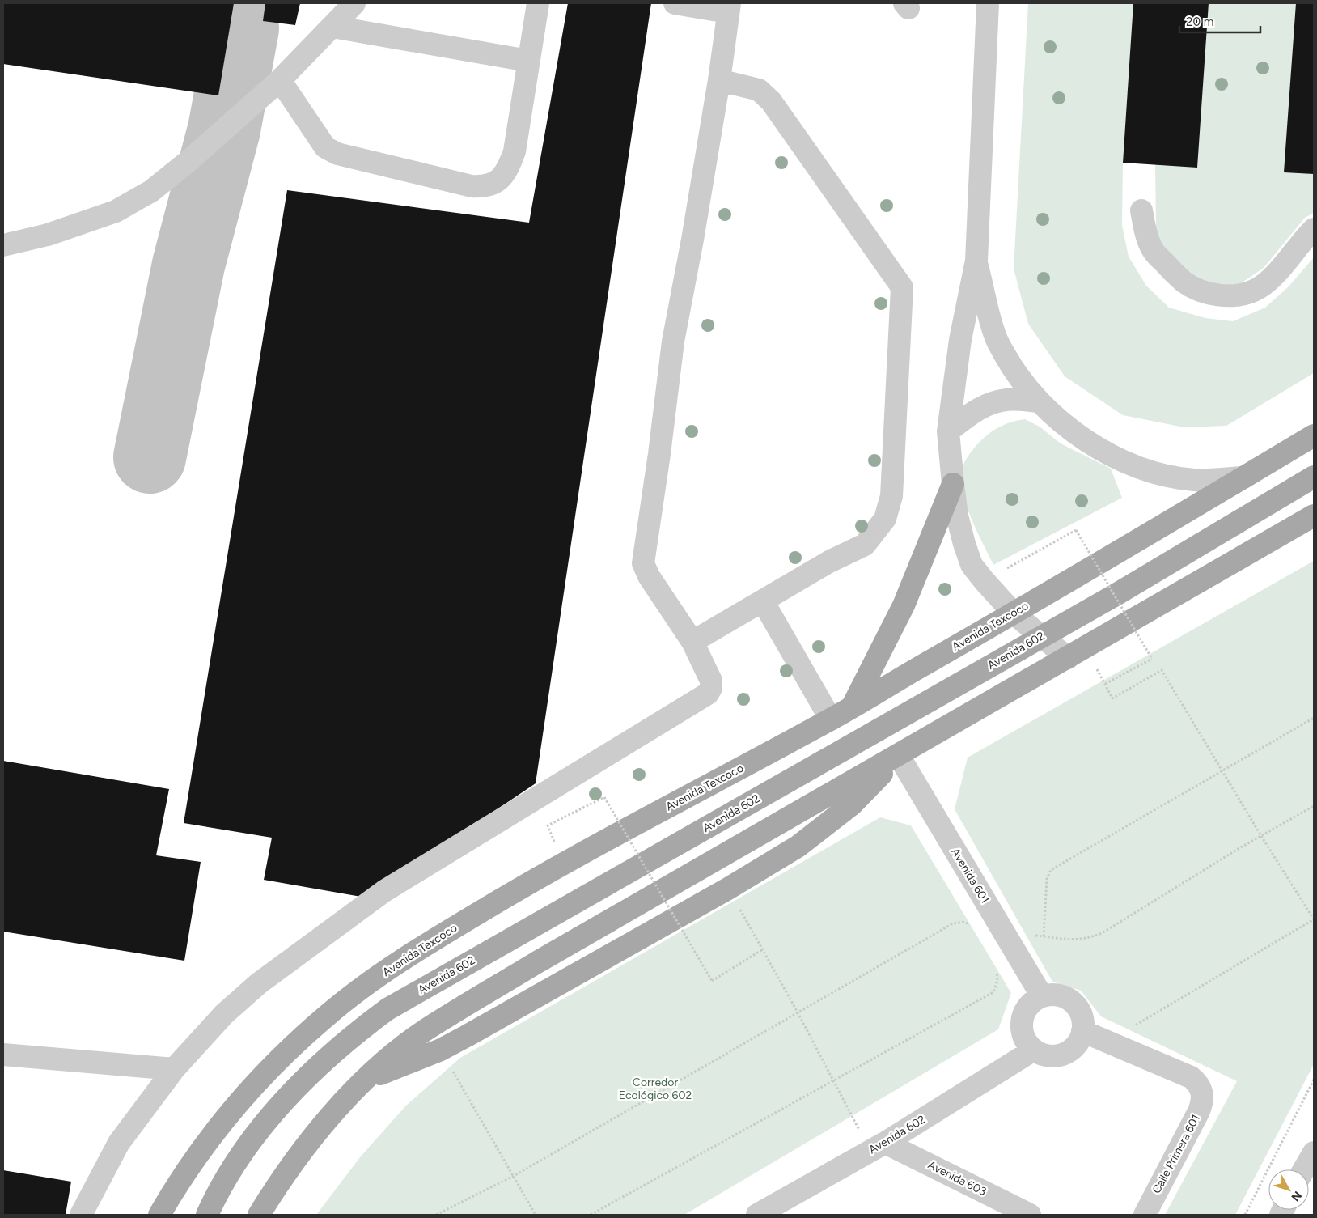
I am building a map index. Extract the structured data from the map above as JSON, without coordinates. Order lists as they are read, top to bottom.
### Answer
{
  "streets": {
    "main road": ["Avenida Texcoco", "Avenida 602"],
    "street": ["Avenida 601", "Calle Primera 601", "Avenida 603"]
  },
  "crossings": [
    ["Avenida 602", "Avenida 601"],
    ["Avenida 602", "Avenida 603"]
  ],
  "parks": ["Corredor Ecológico 602"],
  "scale_bar": "20 m",
  "north": "bottom right"
}
